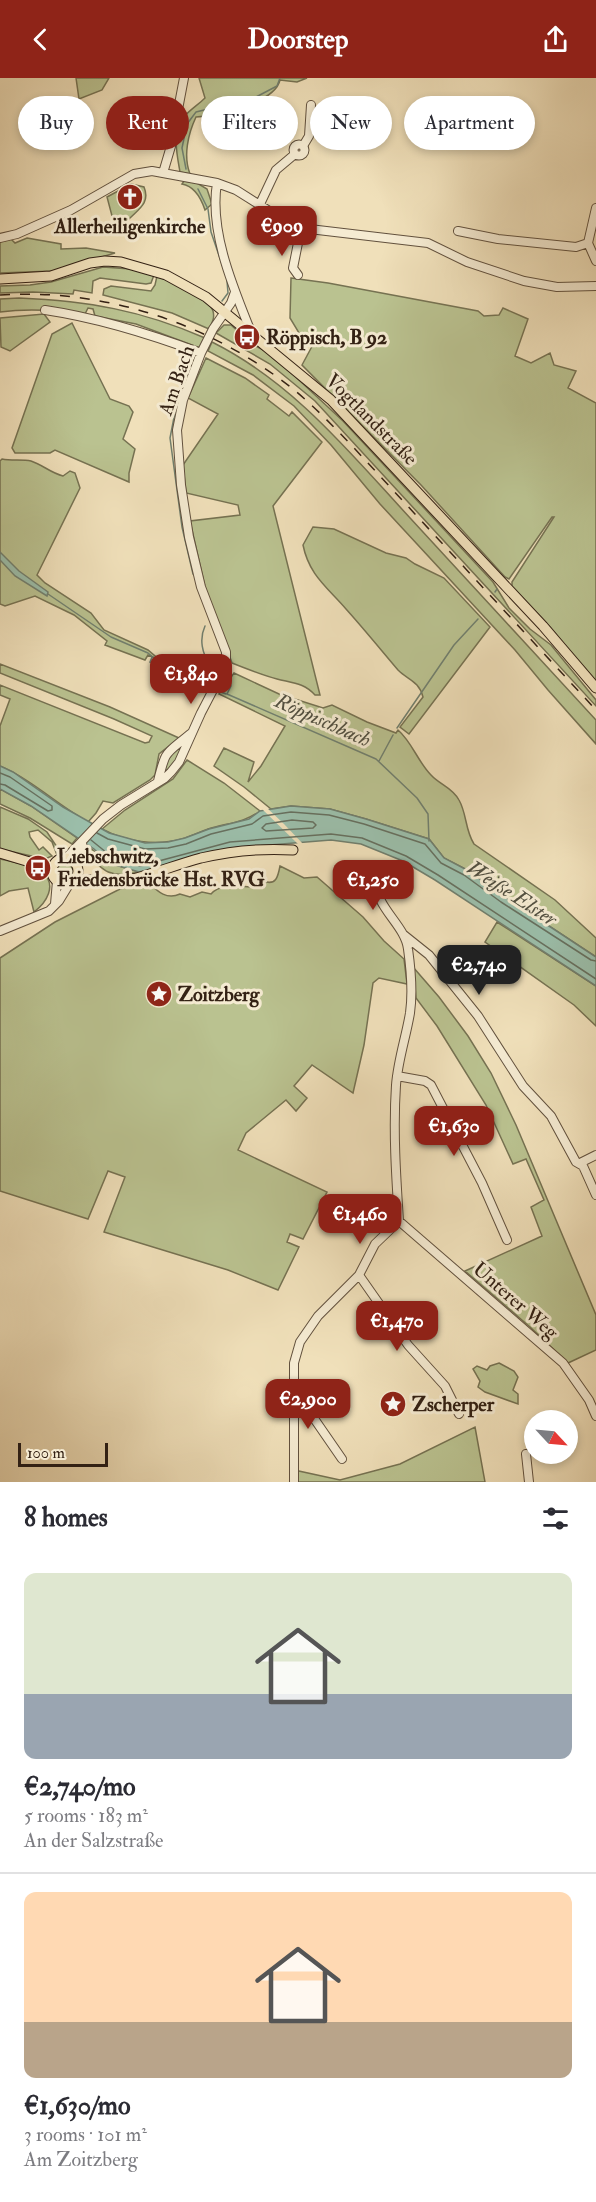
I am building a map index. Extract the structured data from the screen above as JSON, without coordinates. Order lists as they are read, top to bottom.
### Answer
{
  "streets": {
    "main road": ["Vogtlandstraße"],
    "street": ["Am Bach", "Unterer Weg"]
  },
  "crossings": [
    ["Am Bach", "Vogtlandstraße"]
  ],
  "water": ["Röppischbach", "Weiße Elster"],
  "places": {
    "church": ["Allerheiligenkirche"],
    "bus stop": ["Röppisch, B 92", "Liebschwitz, Friedensbrücke Hst. RVG"],
    "place": ["Zoitzberg", "Zscherper"]
  },
  "scale_bar": "100 m",
  "north": "bottom right",
  "page": {
    "header": "Doorstep",
    "chip": [
      "Buy",
      "Rent",
      "Filters",
      "New",
      "Apartment"
    ],
    "price": [
      "€909",
      "€1,840",
      "€1,250",
      "€2,740",
      "€1,630",
      "€1,460",
      "€1,470",
      "€2,900"
    ],
    "scale": "100 m",
    "heading": "8 homes",
    "list": [
      {
        "name": "€2,740/mo",
        "note": "5 rooms · 183 m² · An der Salzstraße"
      },
      {
        "name": "€1,630/mo",
        "note": "3 rooms · 101 m² · Am Zoitzberg"
      }
    ]
  }
}
